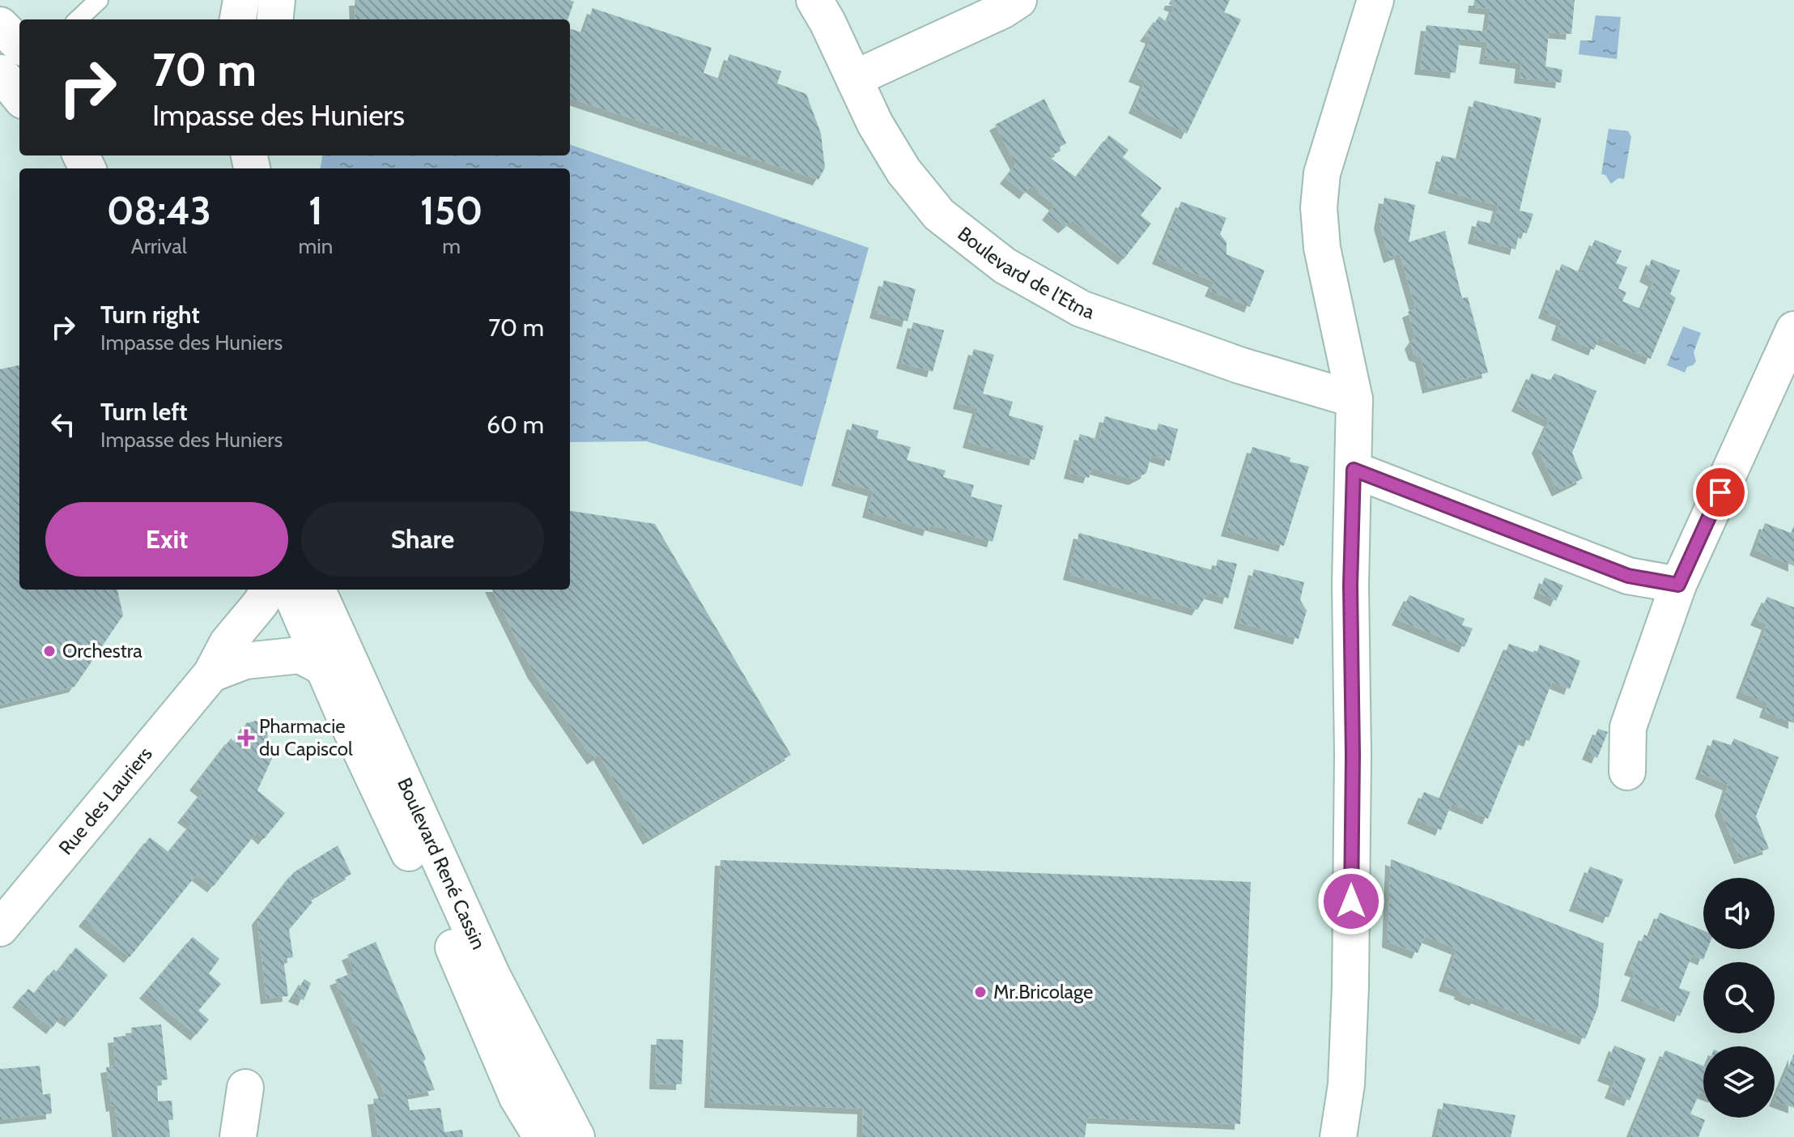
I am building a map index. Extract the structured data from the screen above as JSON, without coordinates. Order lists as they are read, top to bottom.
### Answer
{
  "streets": {
    "street": ["Boulevard de l'Etna", "Rue des Lauriers", "Boulevard René Cassin"]
  },
  "crossings": [
    ["Rue des Lauriers", "Boulevard René Cassin"]
  ],
  "places": {
    "other": ["Orchestra", "Mr.Bricolage"],
    "health": ["Pharmacie du Capiscol"]
  },
  "page": {
    "turn": ["70 m", "Impasse des Huniers"],
    "eta": [
      "08:43",
      "Arrival",
      "1",
      "min",
      "150",
      "m"
    ],
    "list": [
      {
        "name": "Turn right",
        "note": "Impasse des Huniers",
        "value": "70 m"
      },
      {
        "name": "Turn left",
        "note": "Impasse des Huniers",
        "value": "60 m"
      }
    ],
    "buttons": ["Exit", "Share"]
  }
}
